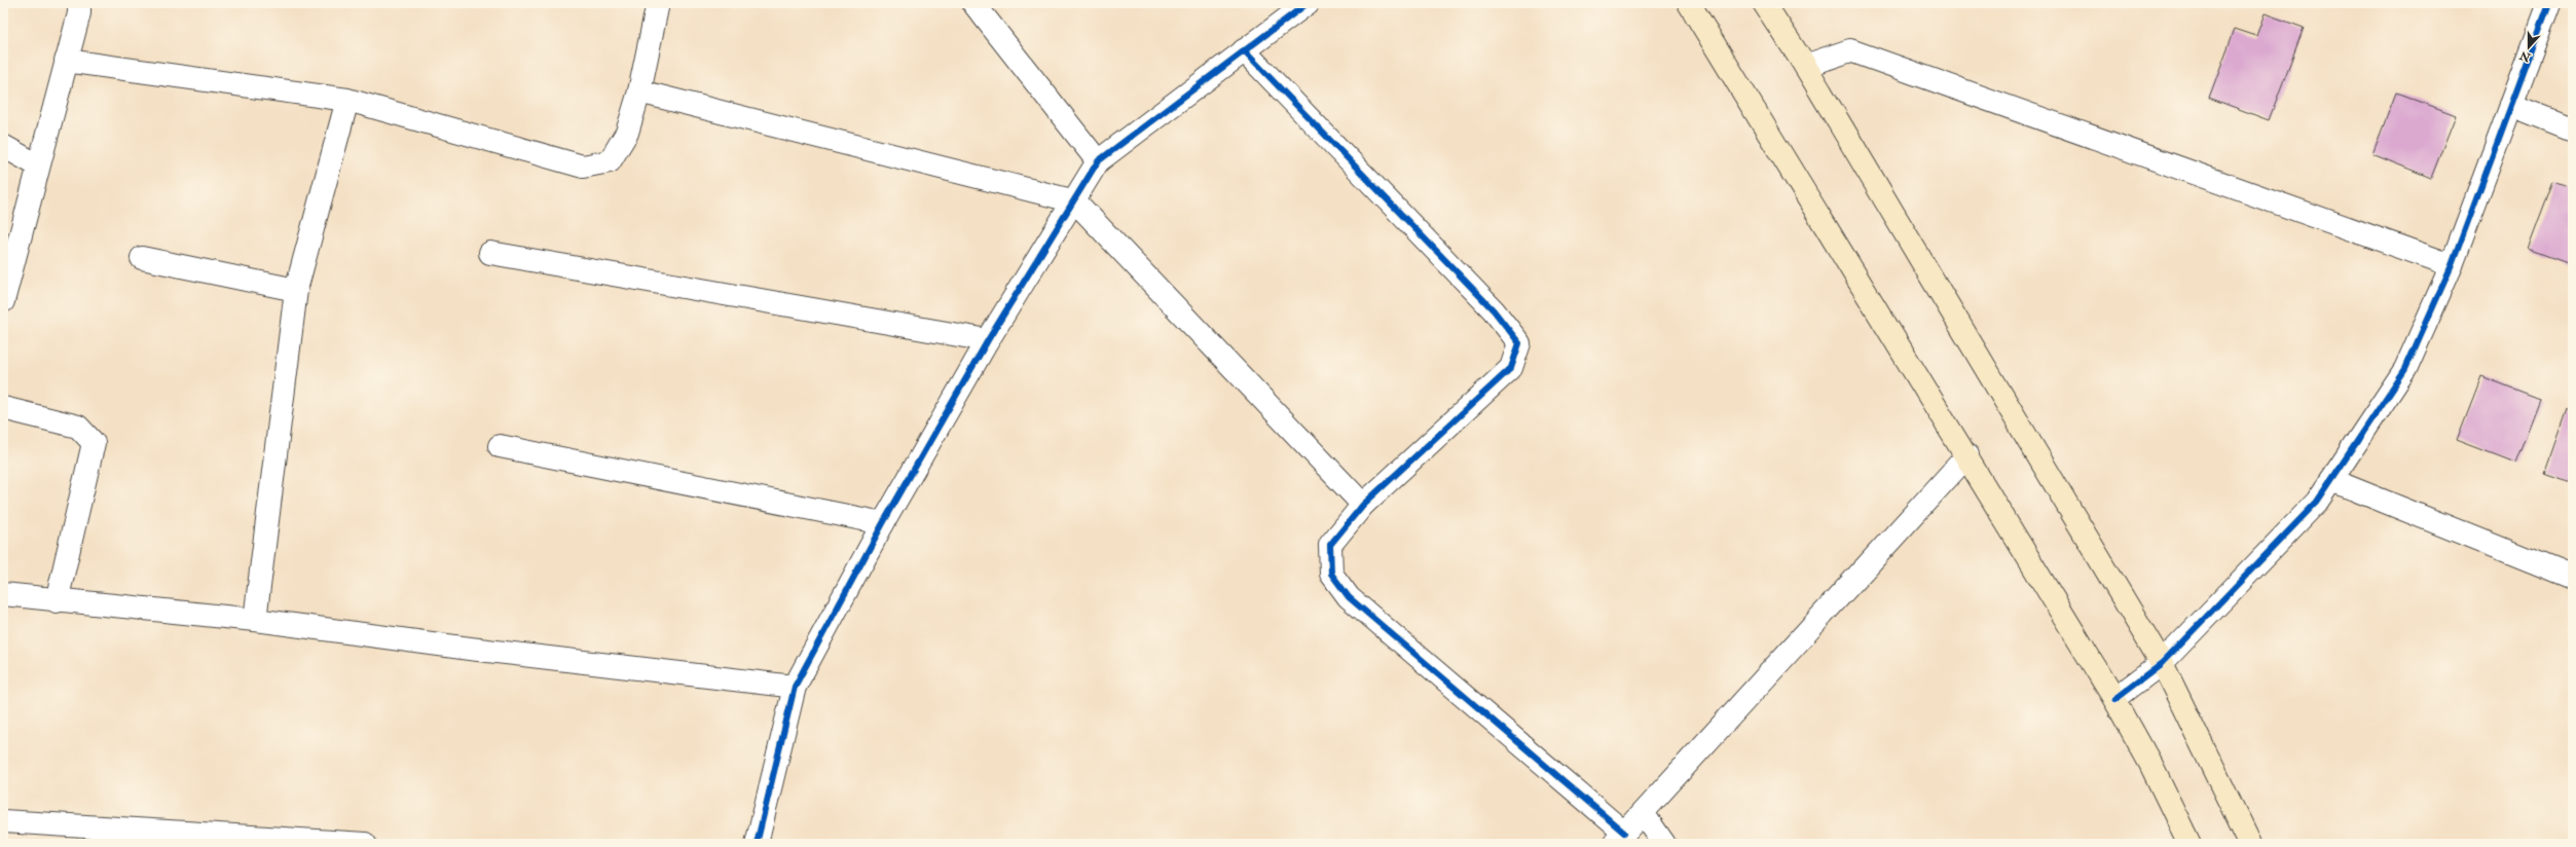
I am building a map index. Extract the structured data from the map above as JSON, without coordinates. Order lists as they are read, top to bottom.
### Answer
{
  "north": "bottom"
}
